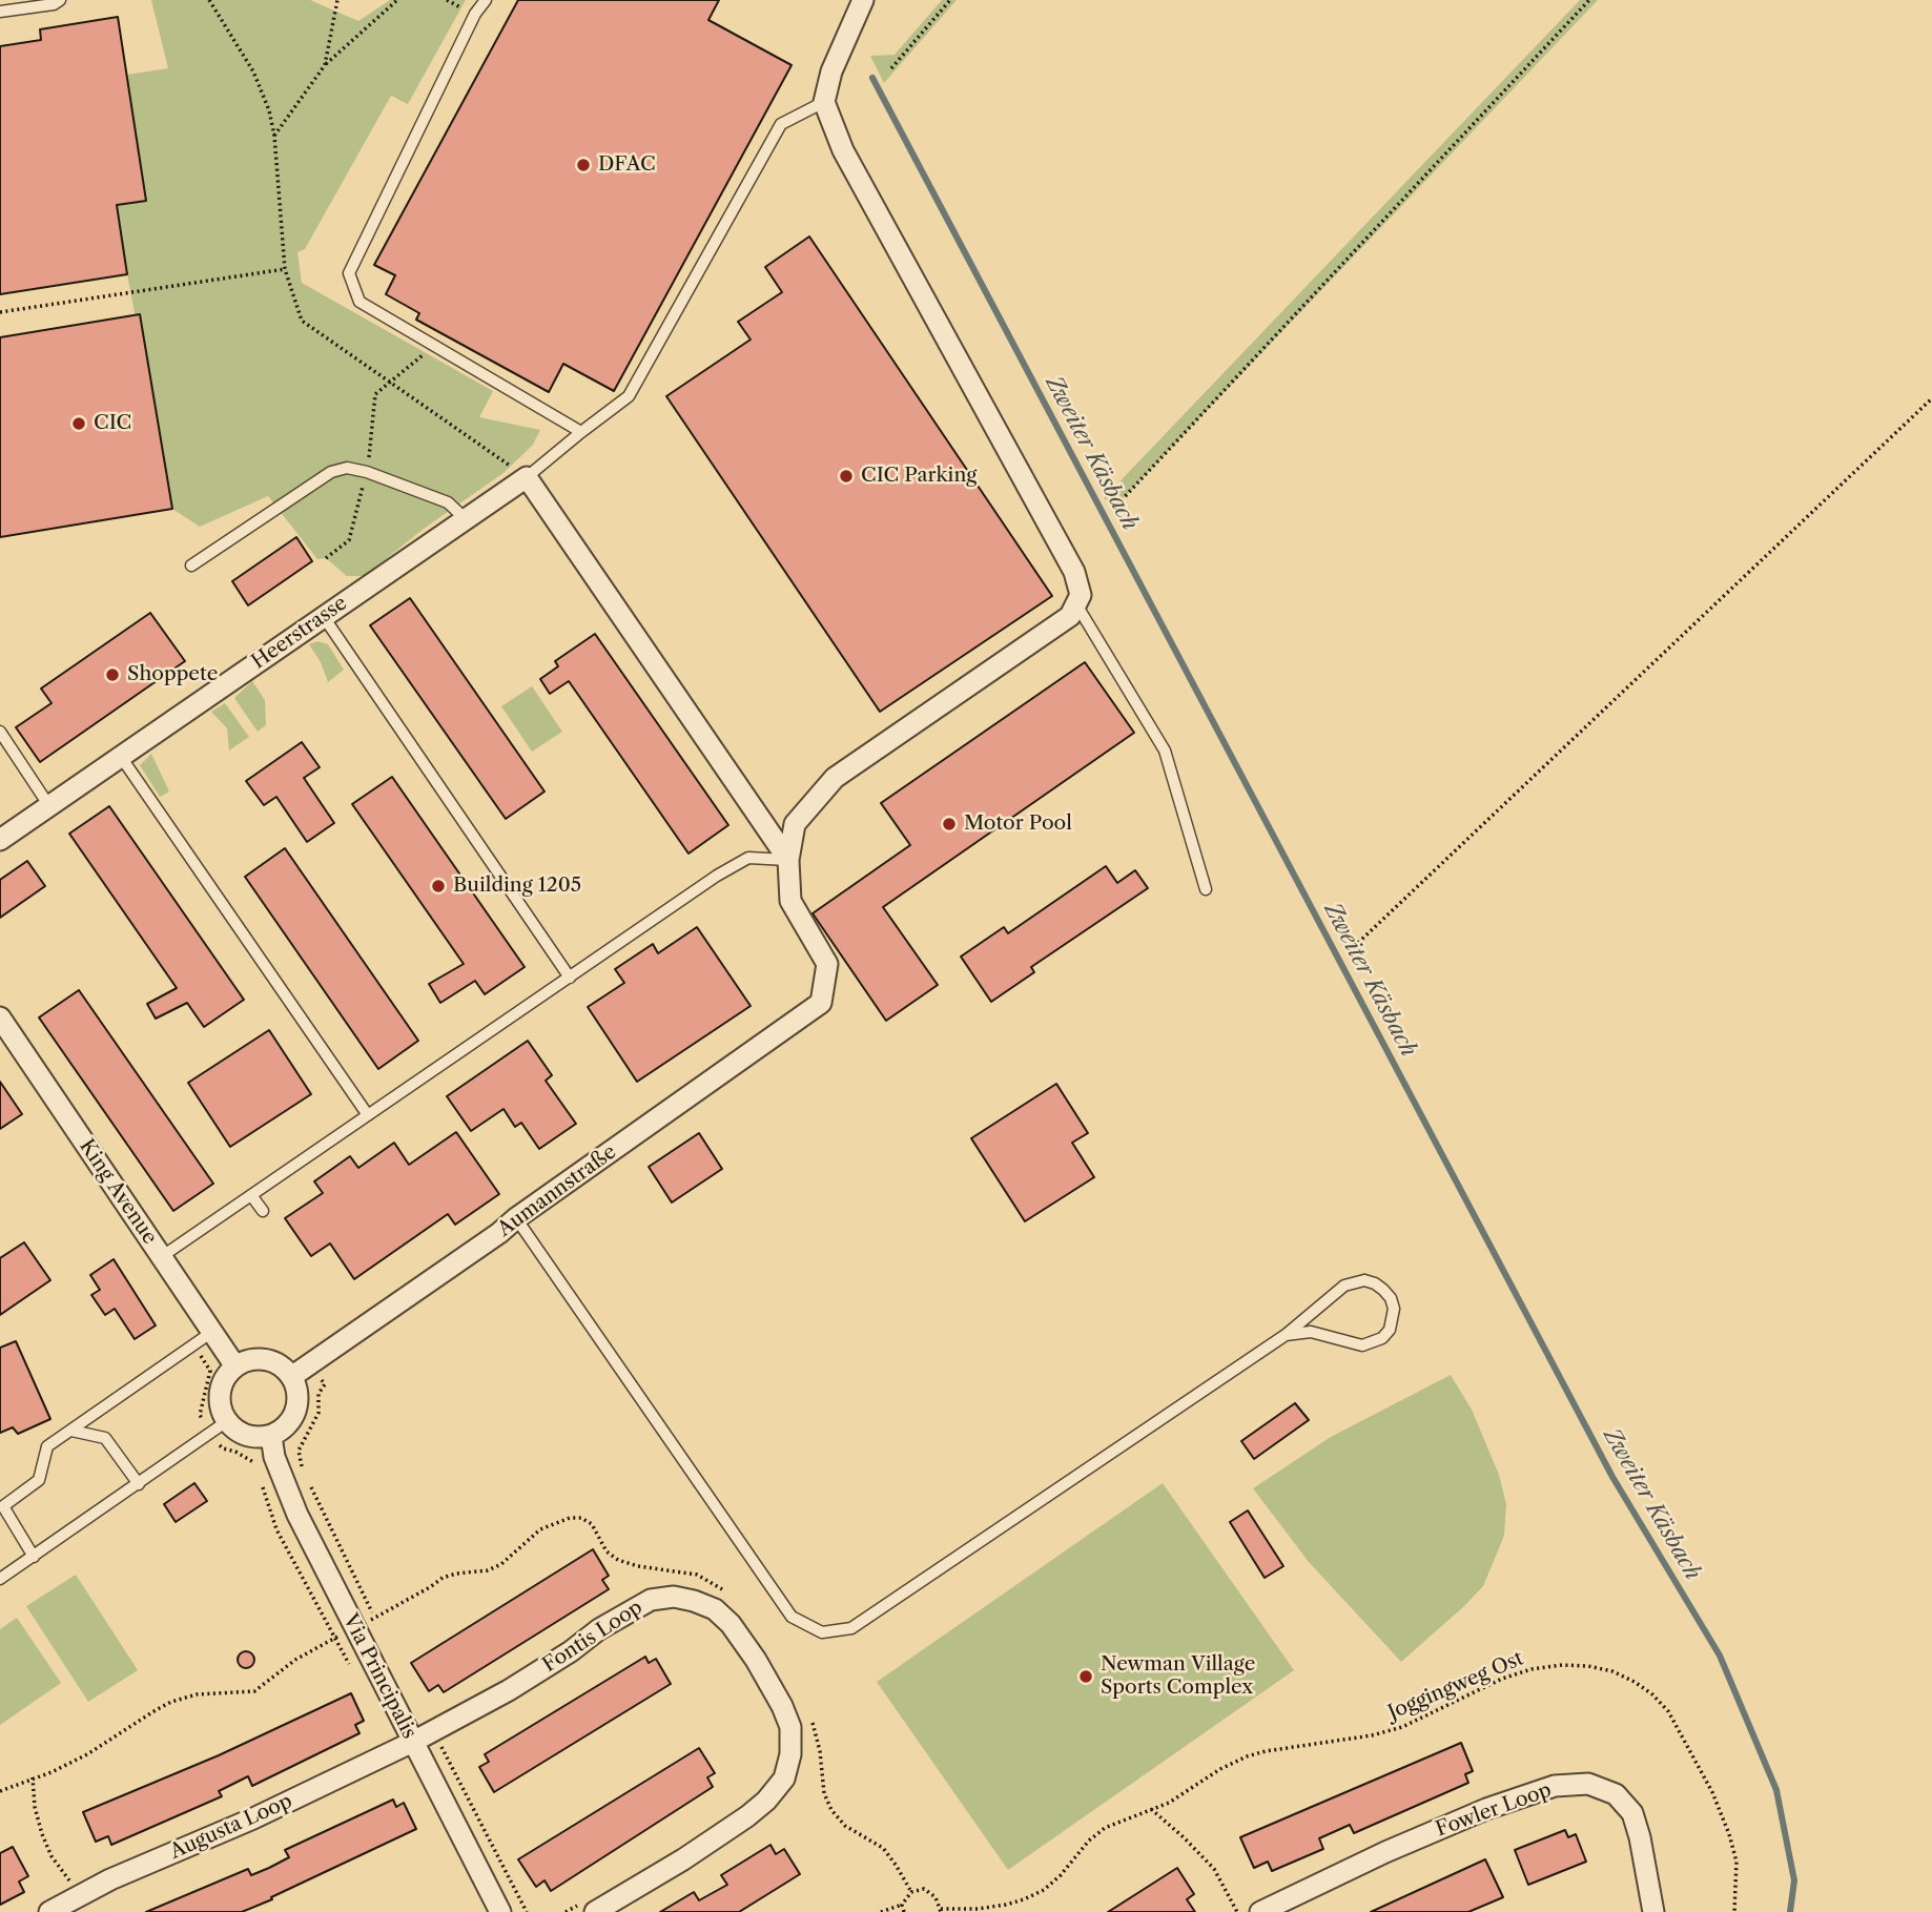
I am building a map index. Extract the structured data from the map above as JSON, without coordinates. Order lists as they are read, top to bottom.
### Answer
{
  "streets": {
    "street": [
      "Heerstrasse",
      "Aumannstraße",
      "King Avenue",
      "Fontis Loop",
      "Via Principalis",
      "Fowler Loop",
      "Augusta Loop"
    ],
    "path": ["Joggingweg Ost"]
  },
  "crossings": [
    ["Aumannstraße", "King Avenue"],
    ["Aumannstraße", "Via Principalis"],
    ["King Avenue", "Via Principalis"],
    ["Fontis Loop", "Via Principalis"],
    ["Fontis Loop", "Augusta Loop"],
    ["Via Principalis", "Augusta Loop"]
  ],
  "water": ["Zweiter Käsbach"],
  "places": [
    "DFAC",
    "CIC",
    "CIC Parking",
    "Shoppete",
    "Motor Pool",
    "Building 1205",
    "Newman Village Sports Complex"
  ]
}
